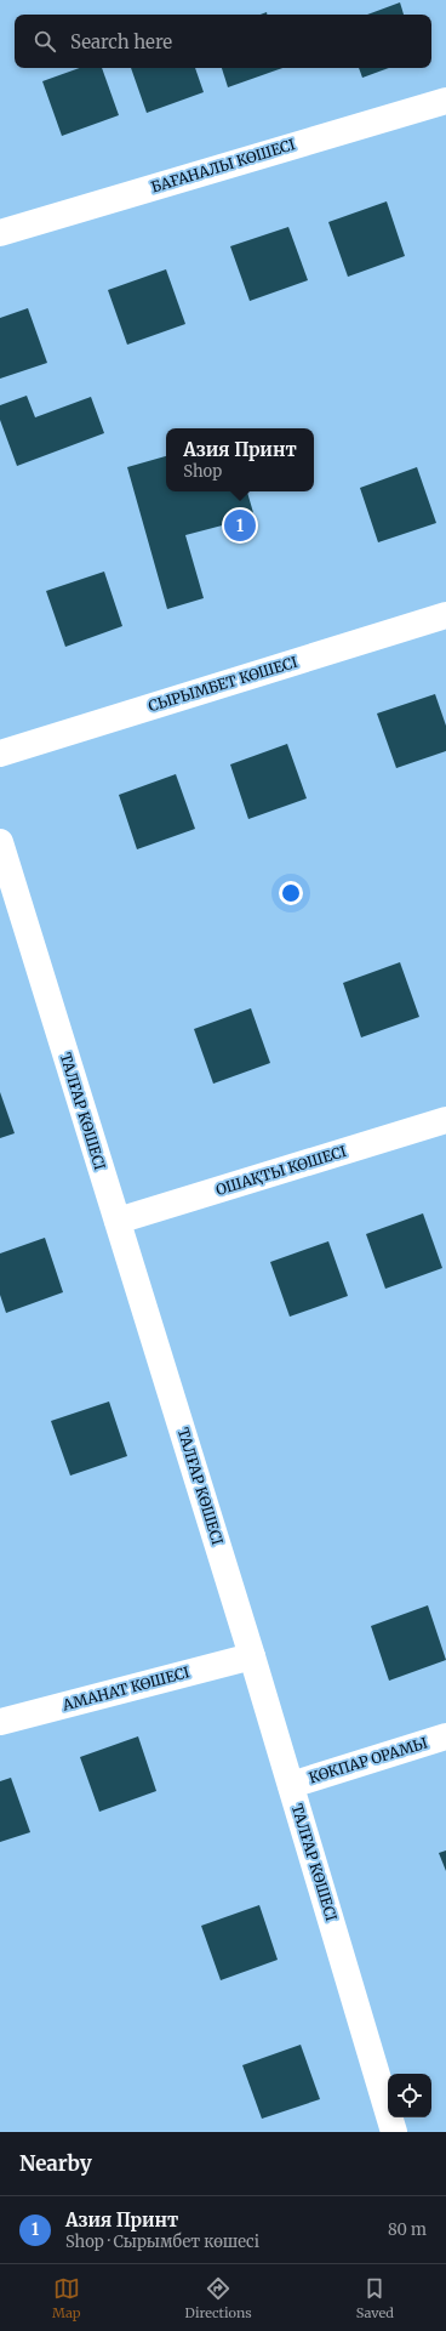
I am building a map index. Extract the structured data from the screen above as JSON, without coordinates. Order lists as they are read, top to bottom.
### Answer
{
  "streets": {
    "street": [
      "БАҒАНАЛЫ КӨШЕСІ",
      "СЫРЫМБЕТ КӨШЕСІ",
      "ТАЛҒАР КӨШЕСІ",
      "ОШАҚТЫ КӨШЕСІ",
      "АМАНАТ КӨШЕСІ",
      "КӨКПАР ОРАМЫ"
    ]
  },
  "crossings": [
    ["ТАЛҒАР КӨШЕСІ", "ОШАҚТЫ КӨШЕСІ"],
    ["ТАЛҒАР КӨШЕСІ", "АМАНАТ КӨШЕСІ"],
    ["ТАЛҒАР КӨШЕСІ", "КӨКПАР ОРАМЫ"]
  ],
  "page": {
    "search": "Search here",
    "popup": ["Азия Принт", "Shop"],
    "pins": "1",
    "heading": "Nearby",
    "list": [
      {
        "mark": "1",
        "name": "Азия Принт",
        "note": "Shop · Сырымбет көшесі",
        "value": "80 m"
      }
    ],
    "nav": ["Map", "Directions", "Saved"]
  }
}
